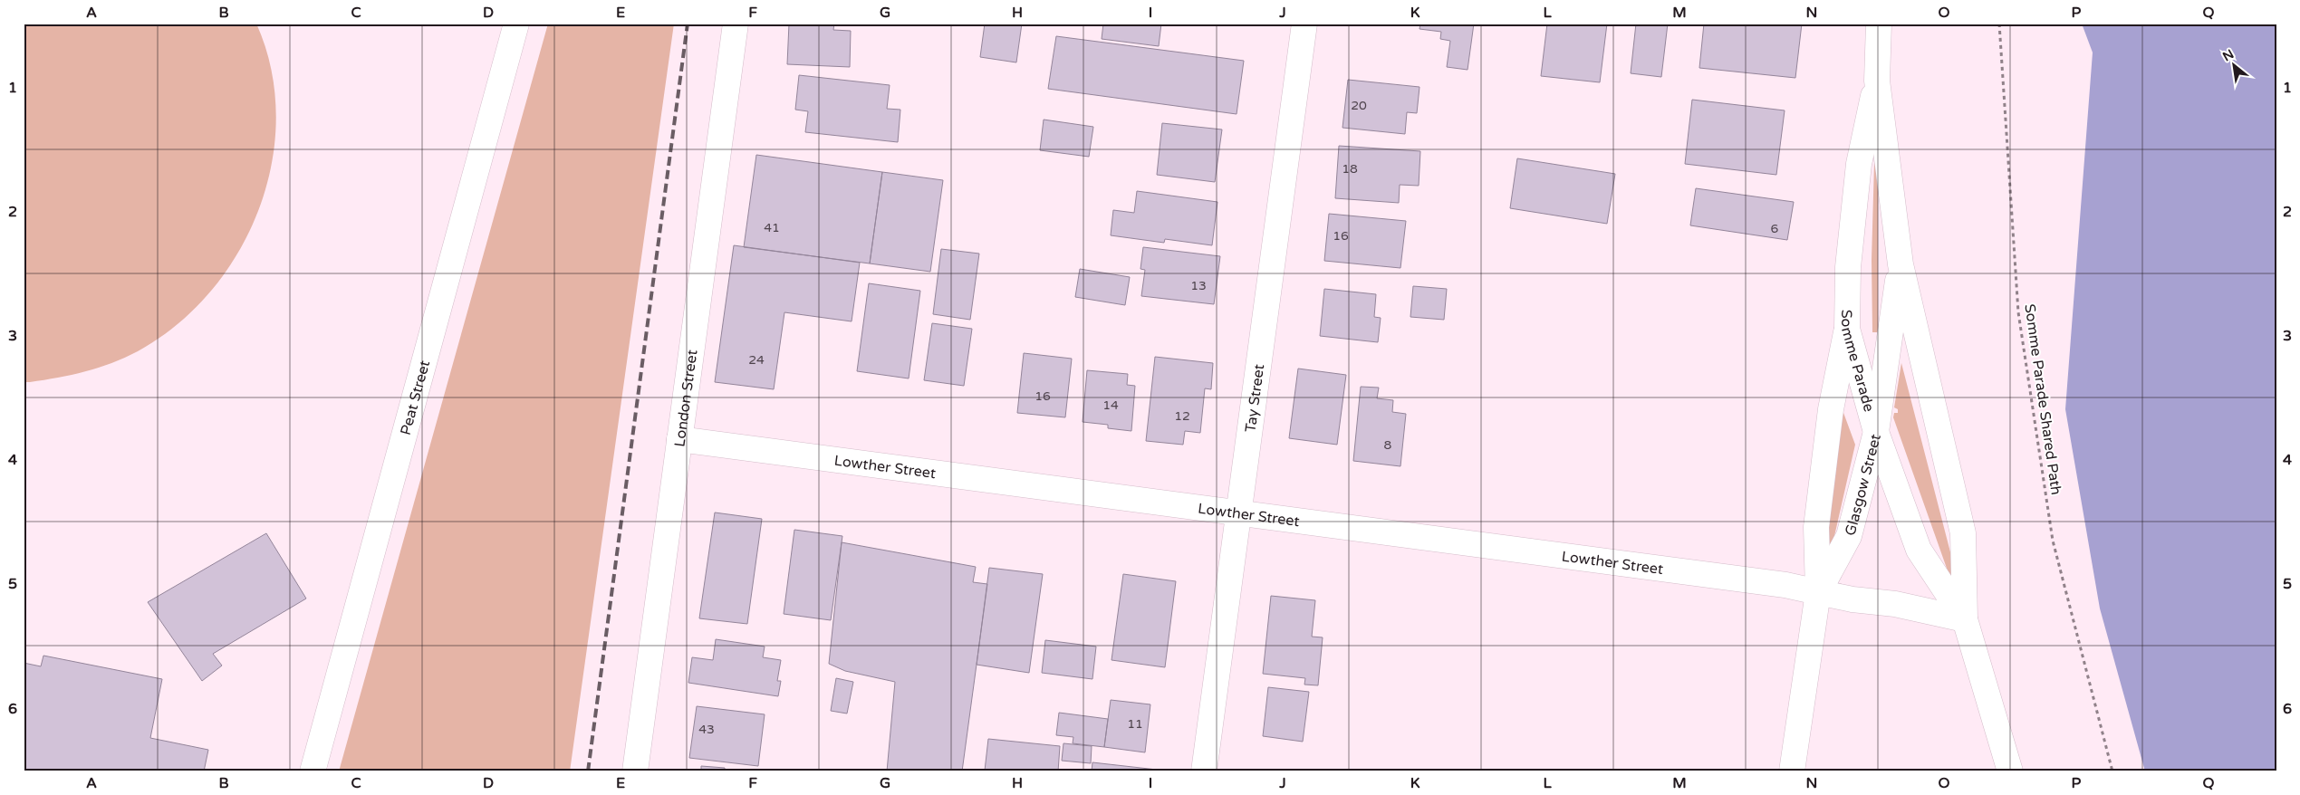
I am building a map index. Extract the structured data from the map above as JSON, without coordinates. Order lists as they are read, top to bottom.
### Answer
{
  "streets": {
    "street": [
      "Somme Parade",
      "Peat Street",
      "London Street",
      "Tay Street",
      "Lowther Street",
      "Glasgow Street"
    ],
    "path": ["Somme Parade Shared Path"]
  },
  "crossings": [
    ["Somme Parade", "Lowther Street"],
    ["Somme Parade", "Glasgow Street"],
    ["London Street", "Lowther Street"],
    ["Tay Street", "Lowther Street"],
    ["Lowther Street", "Glasgow Street"]
  ],
  "house_numbers": [
    "20",
    "18",
    "41",
    "6",
    "16",
    "13",
    "24",
    "16",
    "14",
    "12",
    "8",
    "11",
    "43"
  ],
  "north": "top left",
  "grid": {
    "columns": [
      "A",
      "B",
      "C",
      "D",
      "E",
      "F",
      "G",
      "H",
      "I",
      "J",
      "K",
      "L",
      "M",
      "N",
      "O",
      "P",
      "Q"
    ],
    "rows": [
      "1",
      "2",
      "3",
      "4",
      "5",
      "6"
    ]
  }
}
